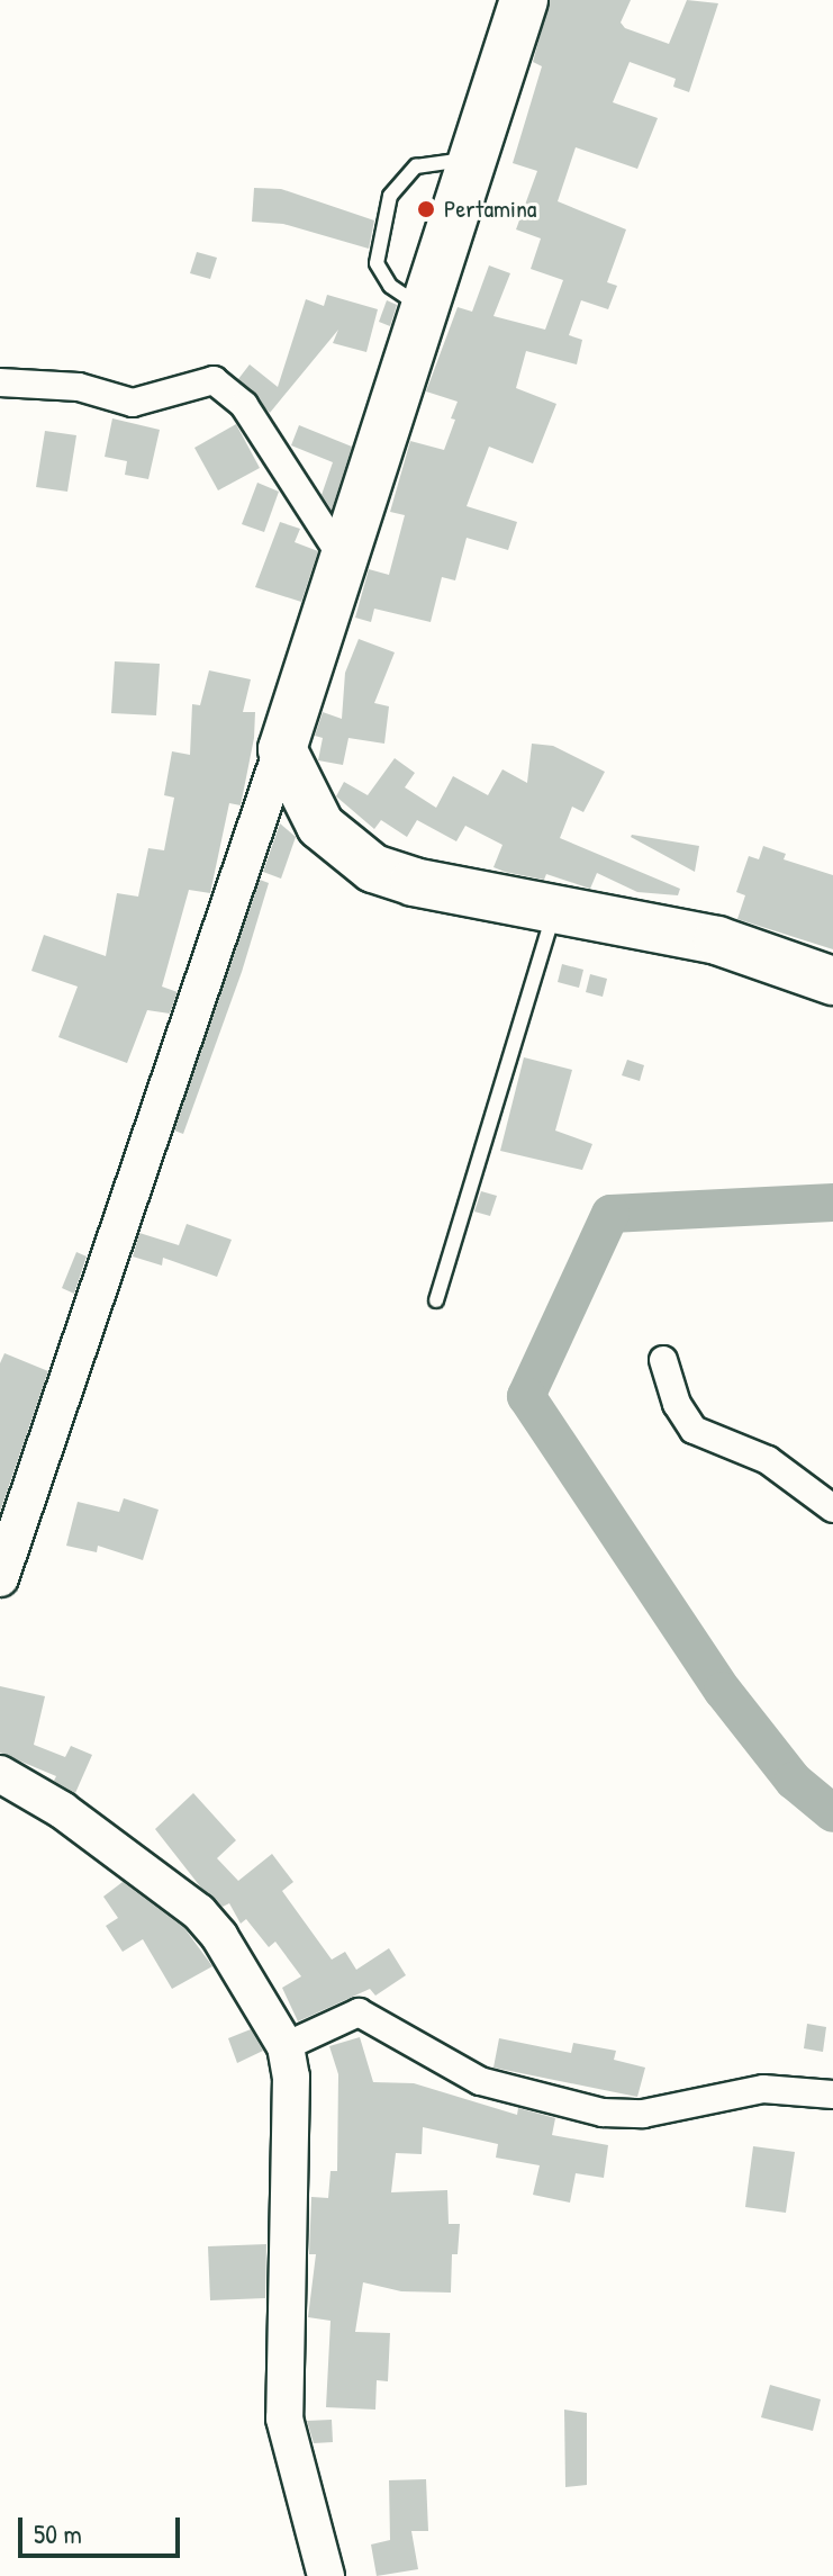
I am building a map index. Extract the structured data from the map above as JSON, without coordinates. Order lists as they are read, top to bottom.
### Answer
{
  "places": ["Pertamina"],
  "scale_bar": "50 m"
}
